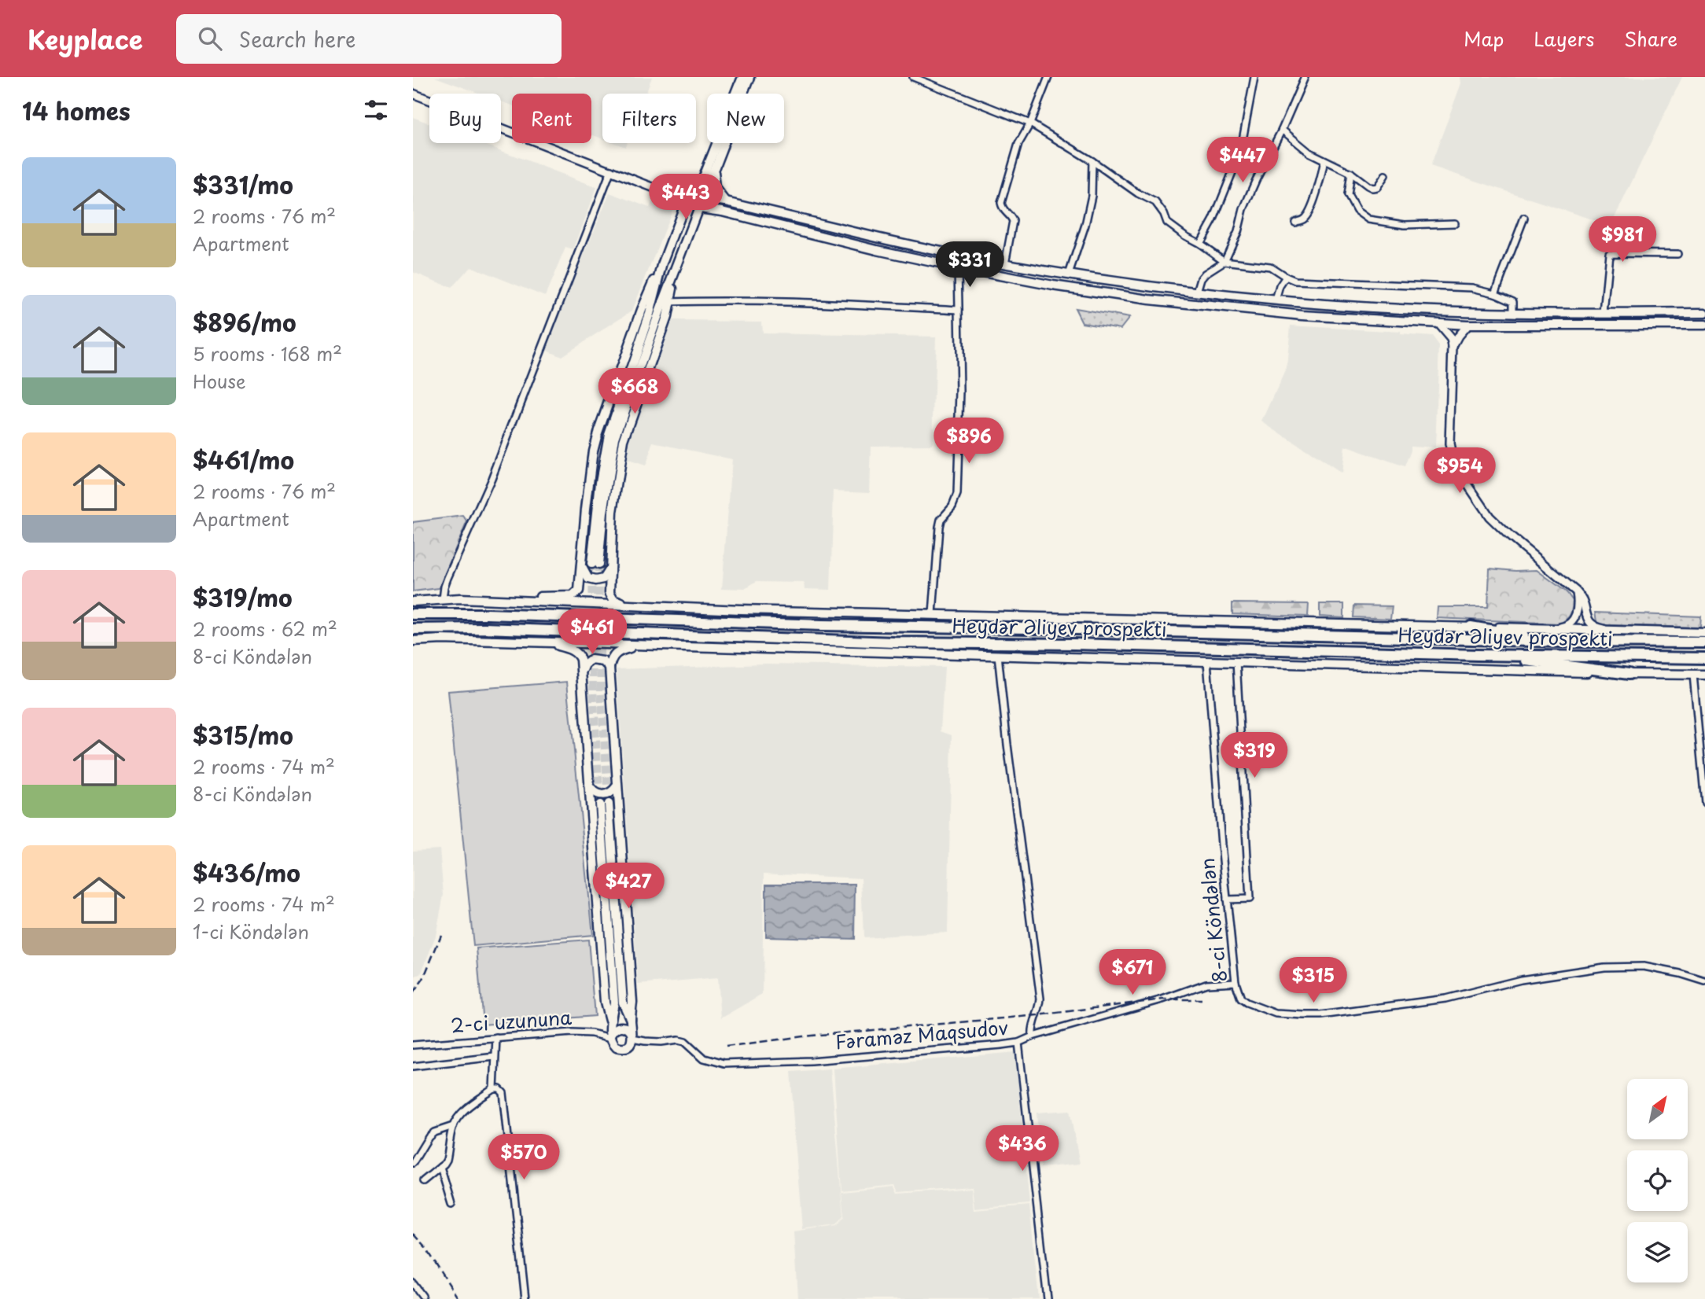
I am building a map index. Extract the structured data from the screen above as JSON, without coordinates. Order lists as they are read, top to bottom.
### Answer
{
  "streets": {
    "highway": ["Heydər Əliyev prospekti"],
    "street": ["8-ci Köndələn", "2-ci uzununa", "Fəraməz Maqsudov"]
  },
  "crossings": [
    ["2-ci uzununa", "Fəraməz Maqsudov"]
  ],
  "north": "top right",
  "page": {
    "header": "Keyplace",
    "search": "Search here",
    "nav": ["Map", "Layers", "Share"],
    "heading": "14 homes",
    "chip": [
      "Buy",
      "Rent",
      "Filters",
      "New"
    ],
    "price": [
      "$447",
      "$443",
      "$981",
      "$331",
      "$668",
      "$896",
      "$954",
      "$461",
      "$319",
      "$427",
      "$671",
      "$315",
      "$436",
      "$570"
    ],
    "list": [
      {
        "name": "$331/mo",
        "note": "2 rooms · 76 m² · Apartment"
      },
      {
        "name": "$896/mo",
        "note": "5 rooms · 168 m² · House"
      },
      {
        "name": "$461/mo",
        "note": "2 rooms · 76 m² · Apartment"
      },
      {
        "name": "$319/mo",
        "note": "2 rooms · 62 m² · 8-ci Köndələn"
      },
      {
        "name": "$315/mo",
        "note": "2 rooms · 74 m² · 8-ci Köndələn"
      },
      {
        "name": "$436/mo",
        "note": "2 rooms · 74 m² · 1-ci Köndələn"
      }
    ]
  }
}
